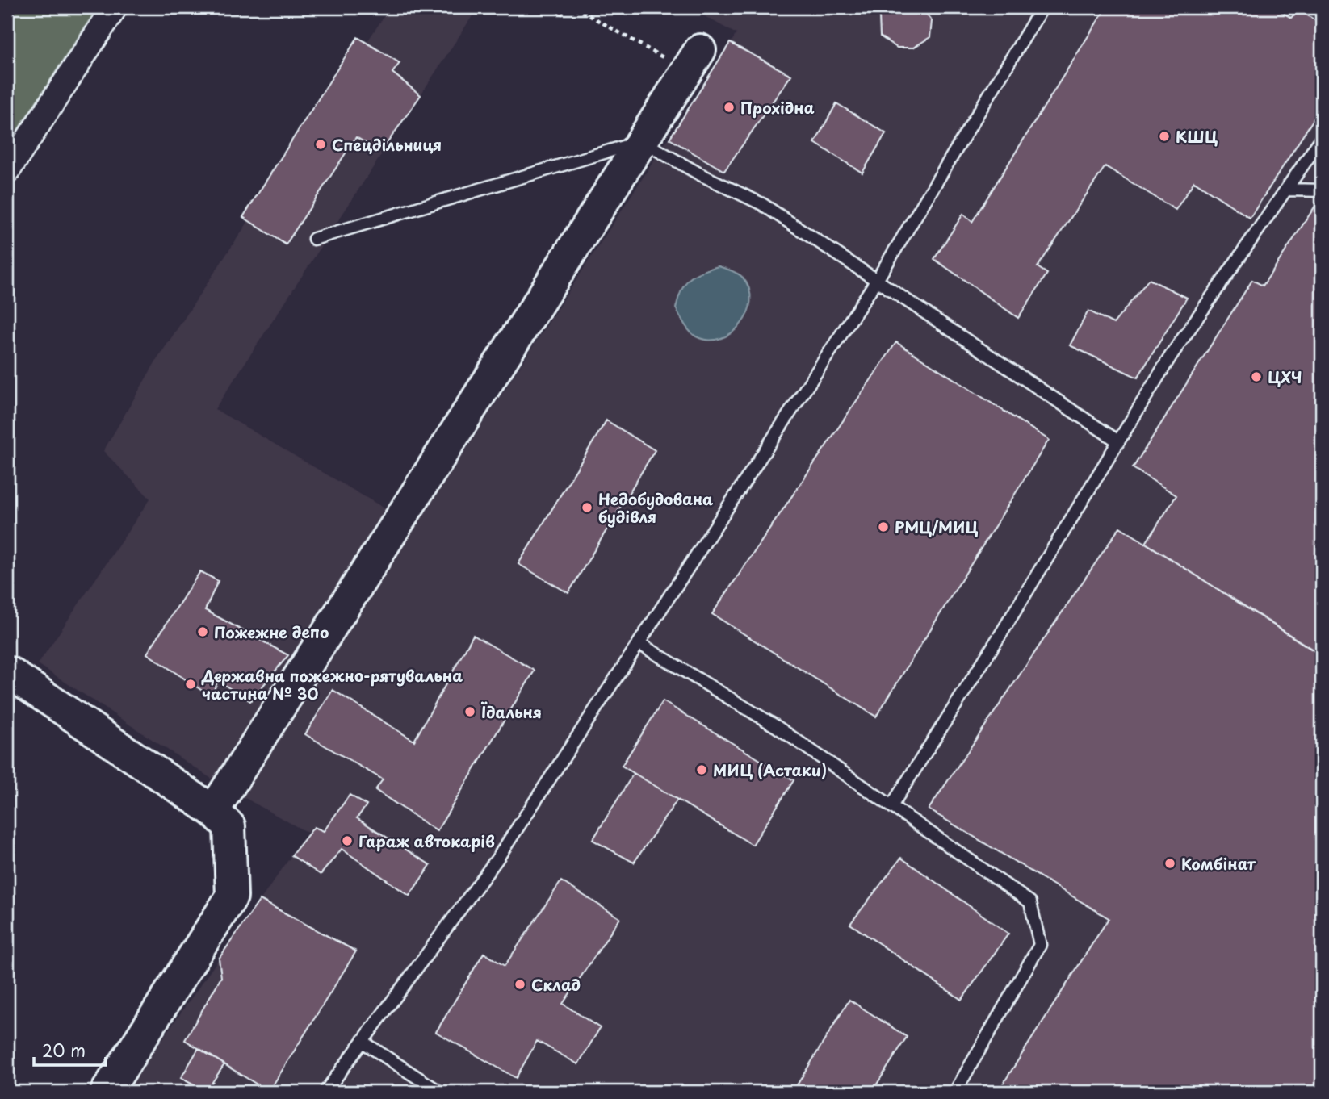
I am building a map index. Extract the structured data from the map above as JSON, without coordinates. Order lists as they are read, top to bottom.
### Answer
{
  "places": [
    "Прохідна",
    "КШЦ",
    "Спецдільниця",
    "ЦХЧ",
    "Недобудована будівля",
    "РМЦ/МИЦ",
    "Пожежне депо",
    "Державна пожежно-рятувальна частина № 30",
    "Їдальня",
    "МИЦ (Астаки)",
    "Гараж автокарів",
    "Комбінат",
    "Склад"
  ],
  "scale_bar": "20 m"
}
